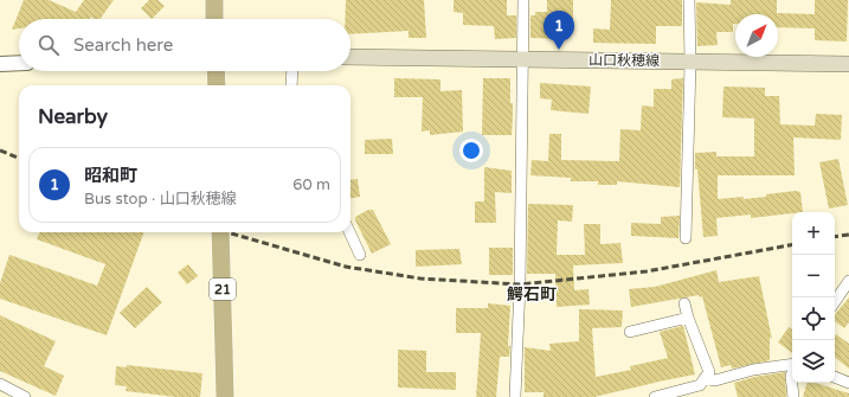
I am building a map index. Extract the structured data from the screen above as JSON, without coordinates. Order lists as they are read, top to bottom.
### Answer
{
  "streets": {
    "main road": ["山口秋穂線", "21"]
  },
  "districts": ["鰐石町"],
  "north": "top right",
  "page": {
    "pins": "1",
    "search": "Search here",
    "heading": "Nearby",
    "list": [
      {
        "mark": "1",
        "name": "昭和町",
        "note": "Bus stop · 山口秋穂線",
        "value": "60 m"
      }
    ],
    "map_buttons": ["+", "−"]
  }
}
